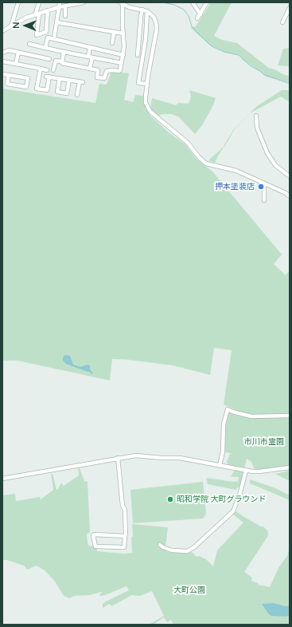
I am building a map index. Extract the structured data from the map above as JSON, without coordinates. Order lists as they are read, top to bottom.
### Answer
{
  "parks": ["市川市霊園", "大町公園"],
  "places": ["押本塗装店", "昭和学院 大町グラウンド"],
  "north": "left"
}
